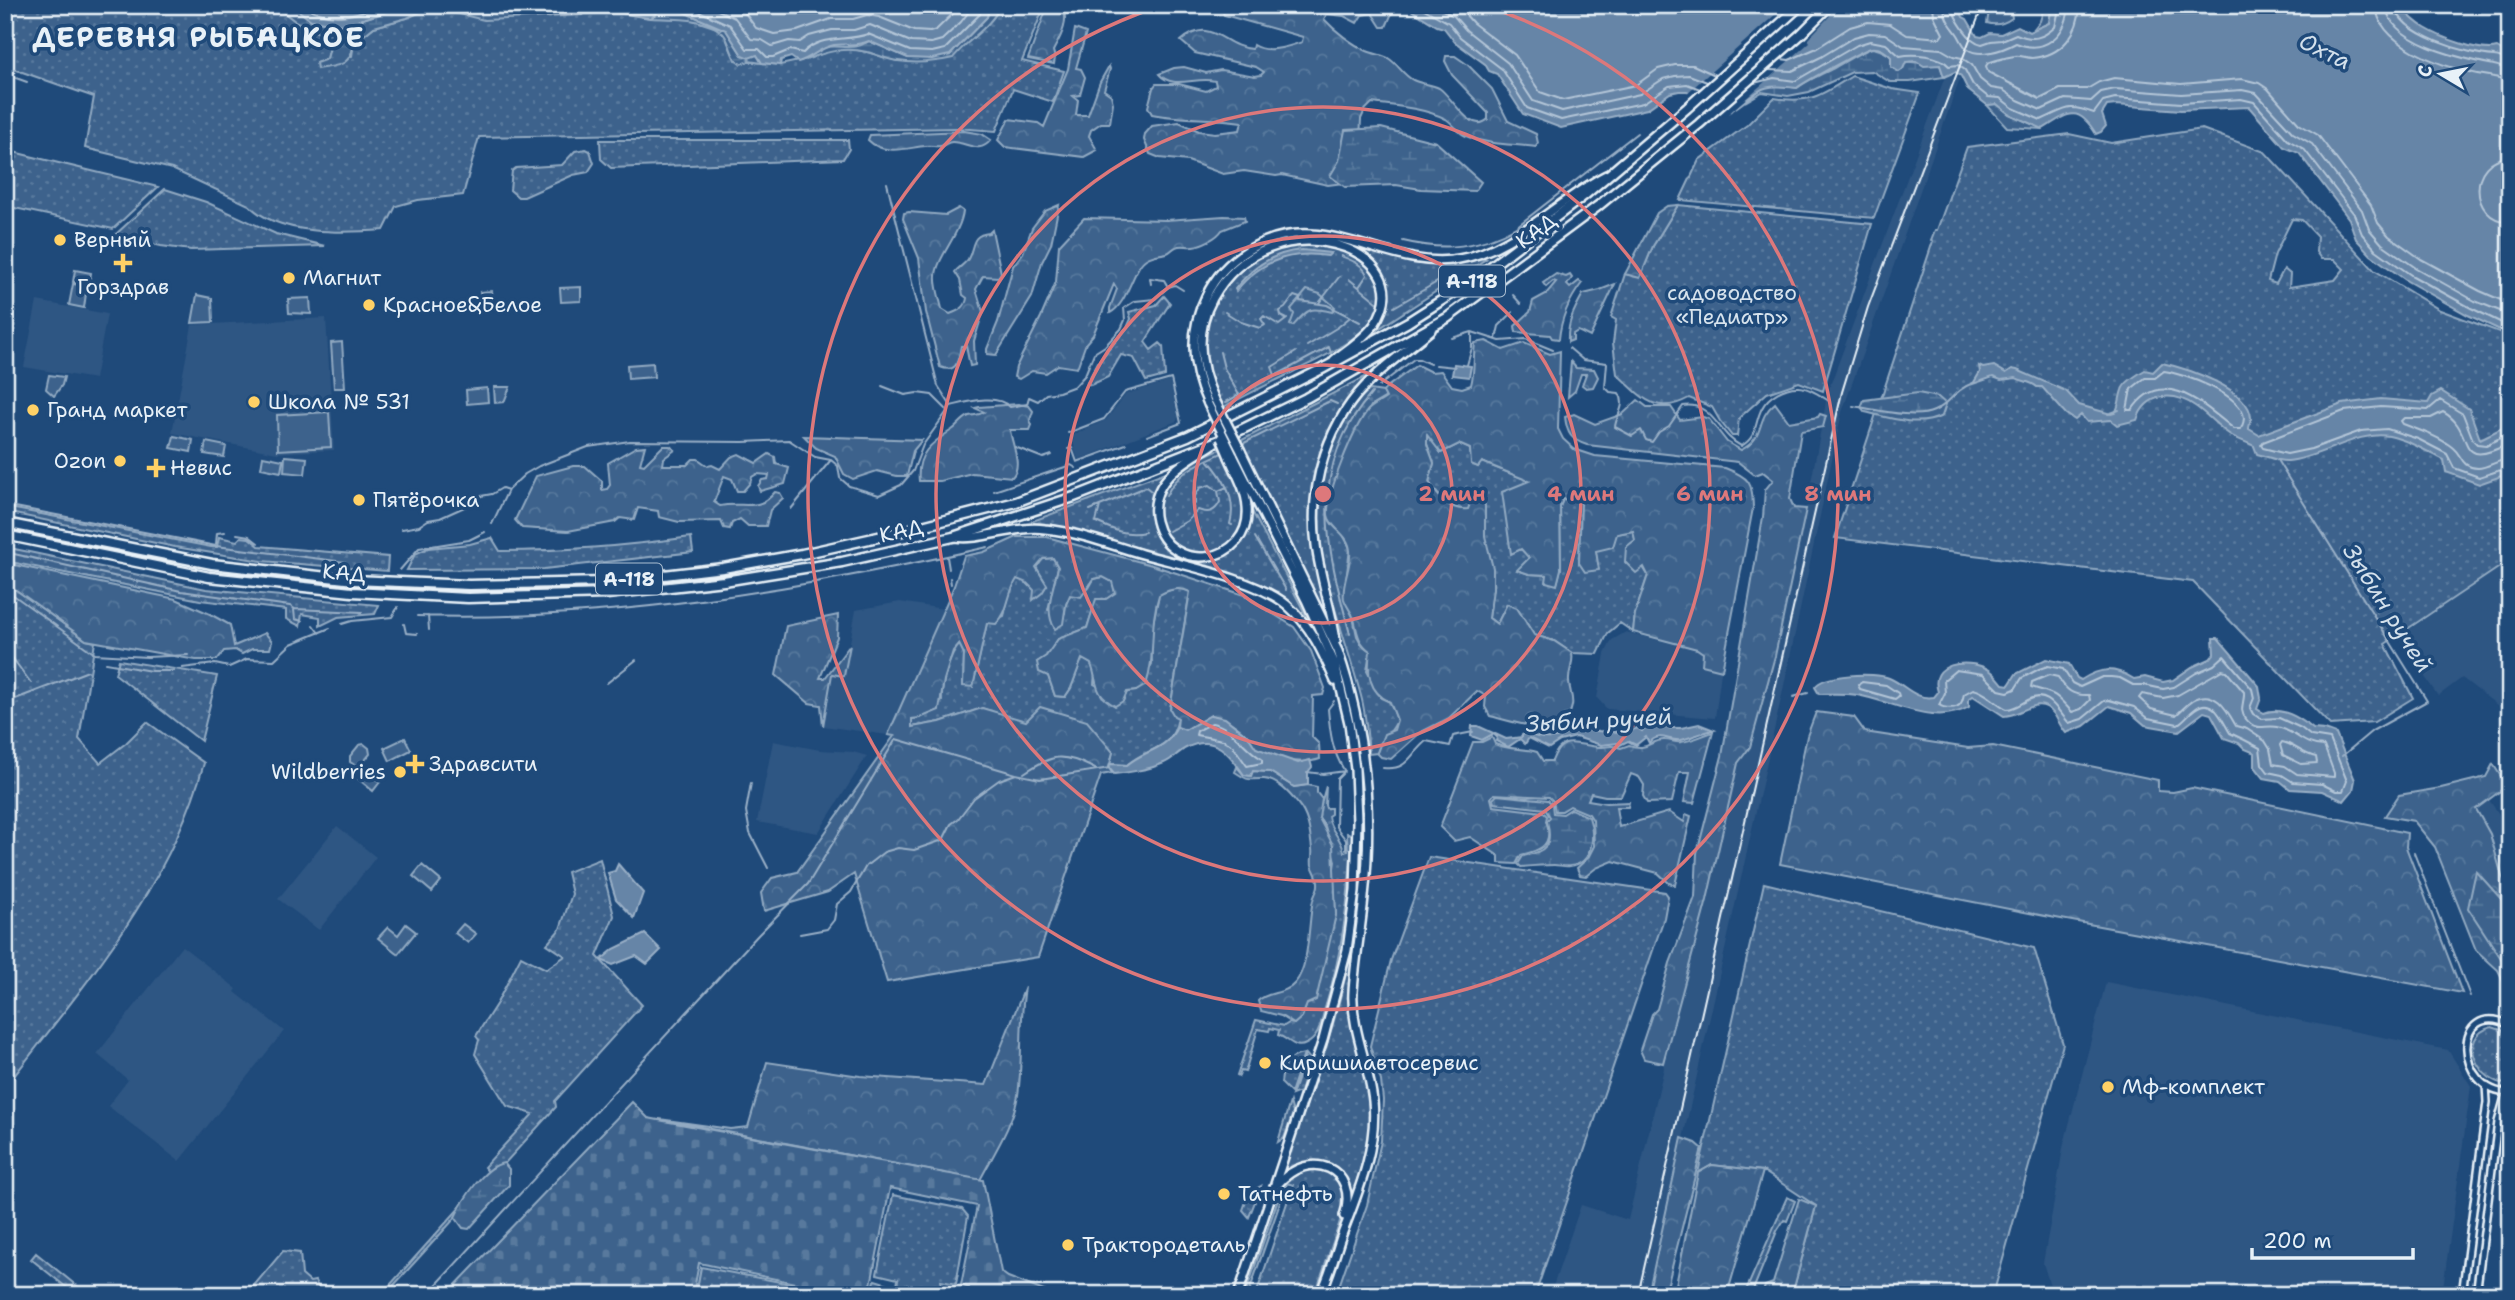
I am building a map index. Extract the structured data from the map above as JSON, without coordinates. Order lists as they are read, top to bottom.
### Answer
{
  "streets": {
    "highway": ["КАД", "А-118"]
  },
  "districts": ["ДЕРЕВНЯ РЫБАЦКОЕ"],
  "water": ["Охта", "Зыбин ручей"],
  "parks": ["садоводство «Педиатр»"],
  "places": {
    "other": [
      "Верный",
      "Магнит",
      "Красное&Белое",
      "Школа № 531",
      "Гранд маркет",
      "Ozon",
      "Пятёрочка",
      "Wildberries",
      "Киришиавтосервис",
      "Мф-комплект",
      "Татнефть",
      "Трактородеталь"
    ],
    "health": ["Горздрав", "Невис", "Здравсити"]
  },
  "scale_bar": "200 m",
  "north": "left",
  "rings": [
    "2 мин",
    "4 мин",
    "6 мин",
    "8 мин"
  ]
}
